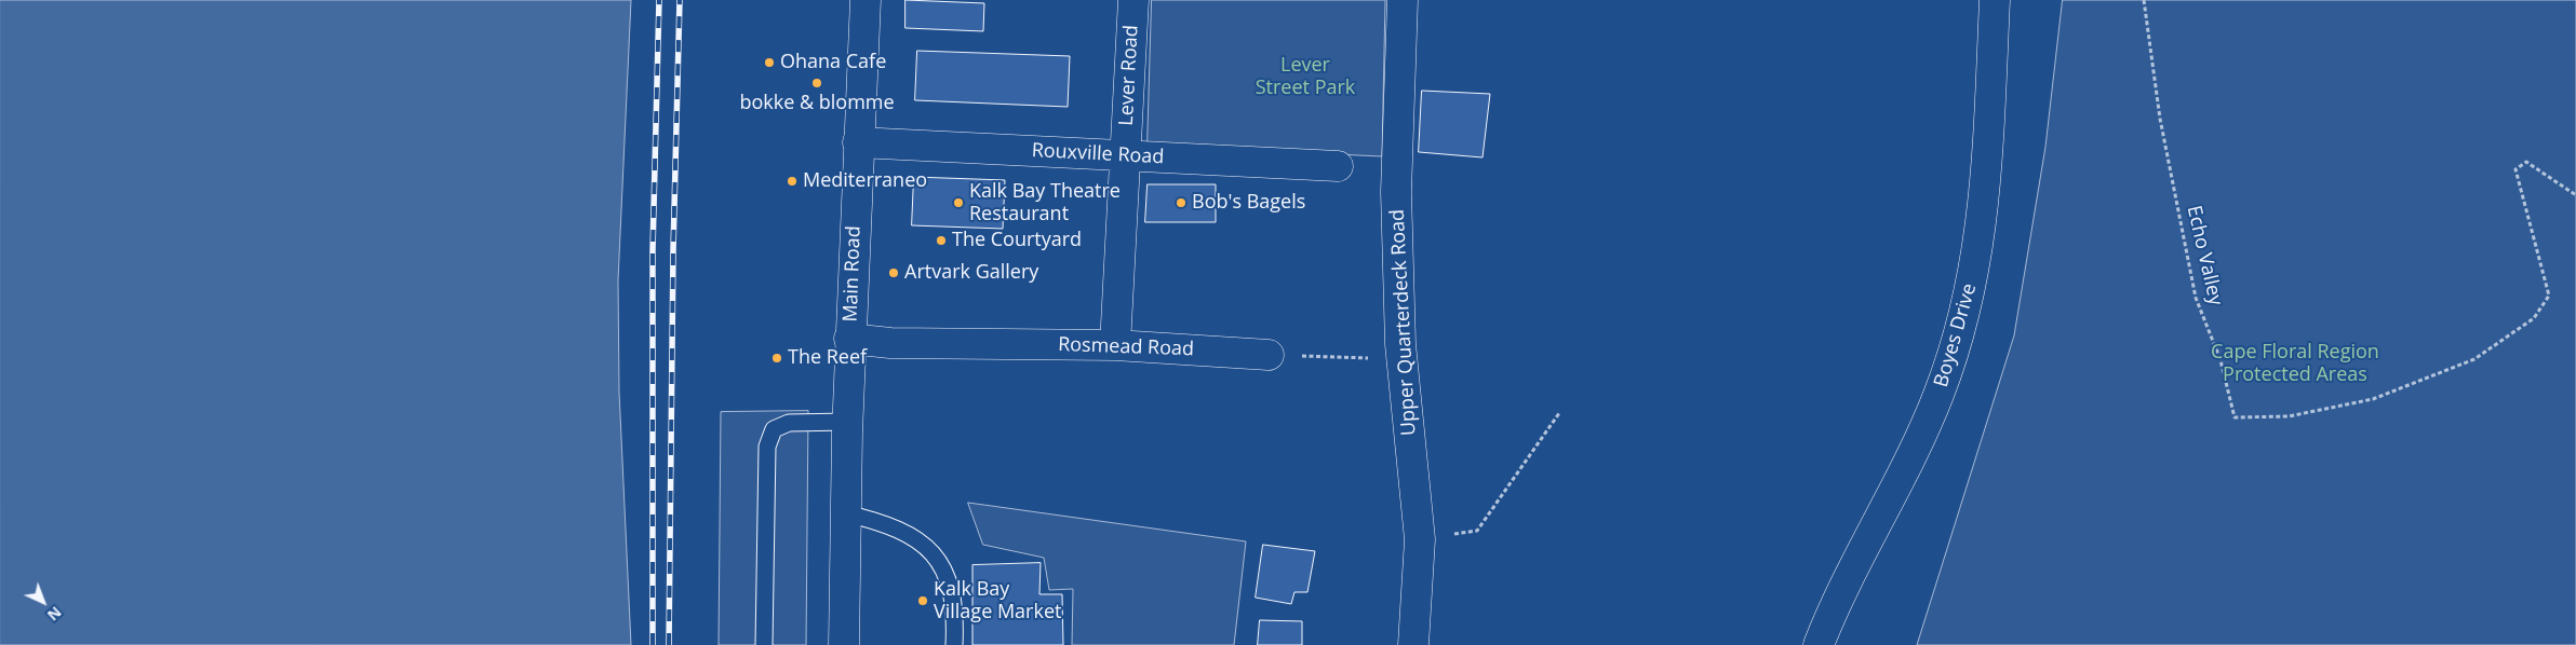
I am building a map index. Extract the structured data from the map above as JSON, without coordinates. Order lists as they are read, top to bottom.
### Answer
{
  "streets": {
    "street": [
      "Lever Road",
      "Rouxville Road",
      "Main Road",
      "Upper Quarterdeck Road",
      "Boyes Drive",
      "Rosmead Road"
    ],
    "path": ["Echo Valley"]
  },
  "crossings": [
    ["Lever Road", "Rouxville Road"],
    ["Lever Road", "Rosmead Road"],
    ["Rouxville Road", "Main Road"],
    ["Main Road", "Rosmead Road"]
  ],
  "parks": ["Lever Street Park", "Cape Floral Region Protected Areas"],
  "places": [
    "Ohana Cafe",
    "bokke & blomme",
    "Mediterraneo",
    "Kalk Bay Theatre Restaurant",
    "Bob's Bagels",
    "The Courtyard",
    "Artvark Gallery",
    "The Reef",
    "Kalk Bay Village Market"
  ],
  "north": "bottom right"
}
